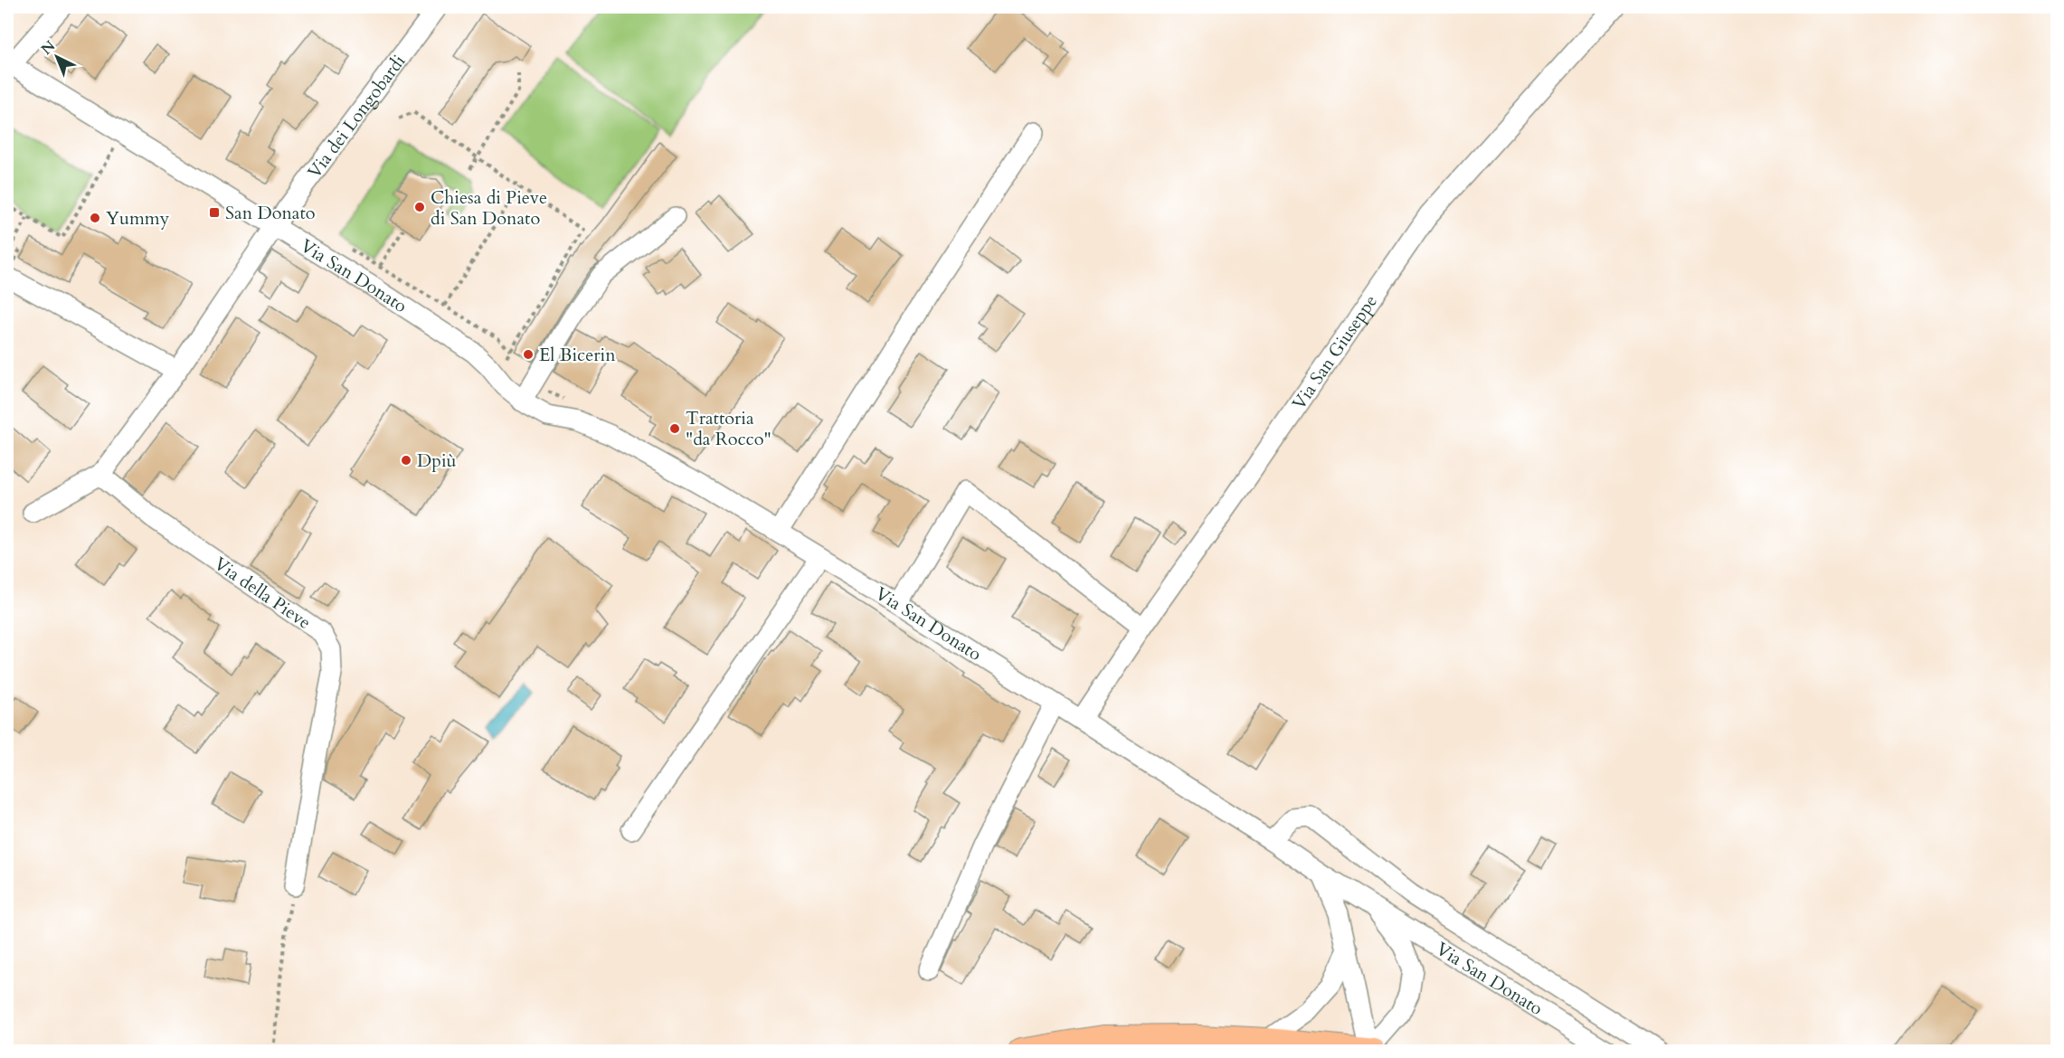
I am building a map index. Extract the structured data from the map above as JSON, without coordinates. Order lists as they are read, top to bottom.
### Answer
{
  "streets": {
    "street": [
      "Via dei Longobardi",
      "Via San Donato",
      "Via San Giuseppe",
      "Via della Pieve"
    ]
  },
  "crossings": [
    ["Via dei Longobardi", "Via San Donato"],
    ["Via San Donato", "Via San Giuseppe"]
  ],
  "places": {
    "other": [
      "Chiesa di Pieve di San Donato",
      "Yummy",
      "El Bicerin",
      "Trattoria \"da Rocco\"",
      "Dpiù"
    ],
    "transit": ["San Donato"]
  },
  "north": "top left"
}
